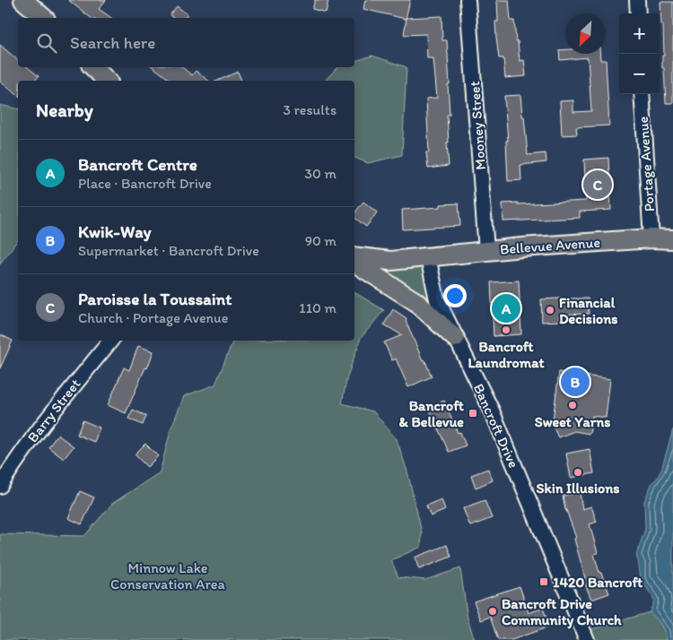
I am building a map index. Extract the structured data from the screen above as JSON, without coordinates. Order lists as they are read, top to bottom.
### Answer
{
  "streets": {
    "main road": ["Bellevue Avenue"],
    "street": [
      "Mooney Street",
      "Portage Avenue",
      "Barry Street",
      "Bancroft Drive"
    ]
  },
  "crossings": [
    ["Mooney Street", "Bellevue Avenue"],
    ["Portage Avenue", "Bellevue Avenue"],
    ["Bellevue Avenue", "Bancroft Drive"]
  ],
  "parks": ["Minnow Lake Conservation Area"],
  "places": {
    "other": [
      "Financial Decisions",
      "Bancroft Laundromat",
      "Sweet Yarns",
      "Skin Illusions",
      "Bancroft Drive Community Church"
    ],
    "transit": ["Bancroft & Bellevue", "1420 Bancroft"]
  },
  "north": "bottom left",
  "page": {
    "map_buttons": ["+", "−"],
    "search": "Search here",
    "heading": ["Nearby", "3 results"],
    "list": [
      {
        "mark": "A",
        "name": "Bancroft Centre",
        "note": "Place · Bancroft Drive",
        "value": "30 m"
      },
      {
        "mark": "B",
        "name": "Kwik-Way",
        "note": "Supermarket · Bancroft Drive",
        "value": "90 m"
      },
      {
        "mark": "C",
        "name": "Paroisse la Toussaint",
        "note": "Church · Portage Avenue",
        "value": "110 m"
      }
    ],
    "pins": ["C", "A", "B"]
  }
}
